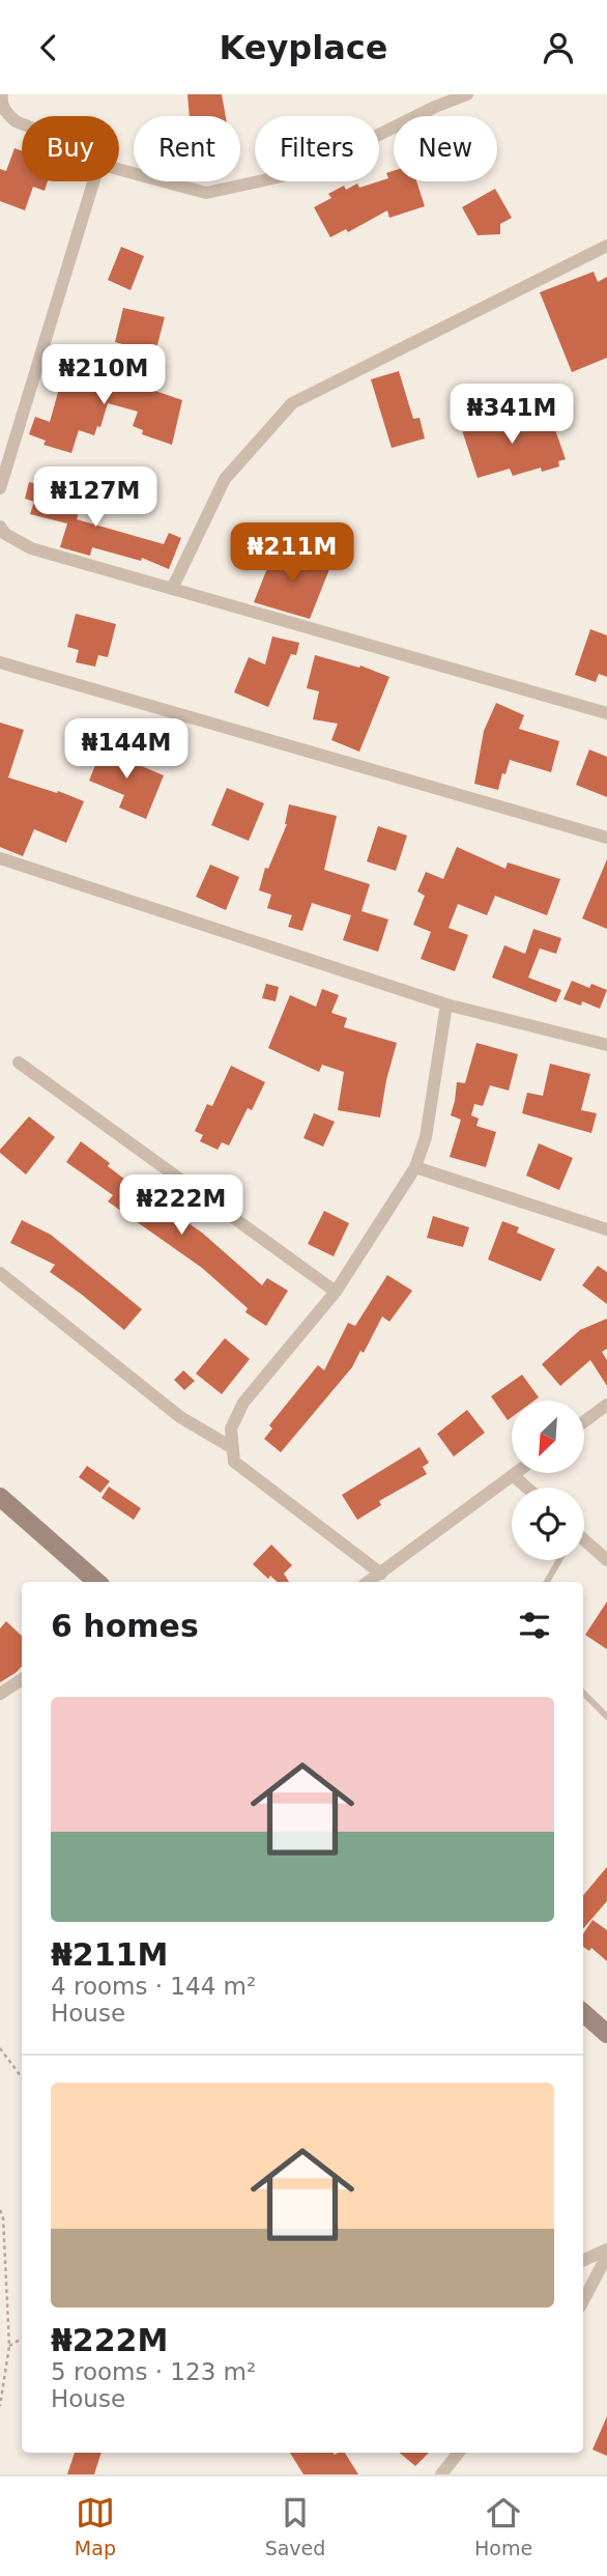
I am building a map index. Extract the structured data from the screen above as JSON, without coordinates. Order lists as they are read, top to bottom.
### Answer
{
  "north": "bottom left",
  "page": {
    "header": "Keyplace",
    "chip": [
      "Buy",
      "Rent",
      "Filters",
      "New"
    ],
    "price": [
      "₦210M",
      "₦341M",
      "₦127M",
      "₦211M",
      "₦144M",
      "₦222M"
    ],
    "heading": "6 homes",
    "list": [
      {
        "name": "₦211M",
        "note": "4 rooms · 144 m² · House"
      },
      {
        "name": "₦222M",
        "note": "5 rooms · 123 m² · House"
      }
    ],
    "tabs": ["Map", "Saved", "Home"]
  }
}
